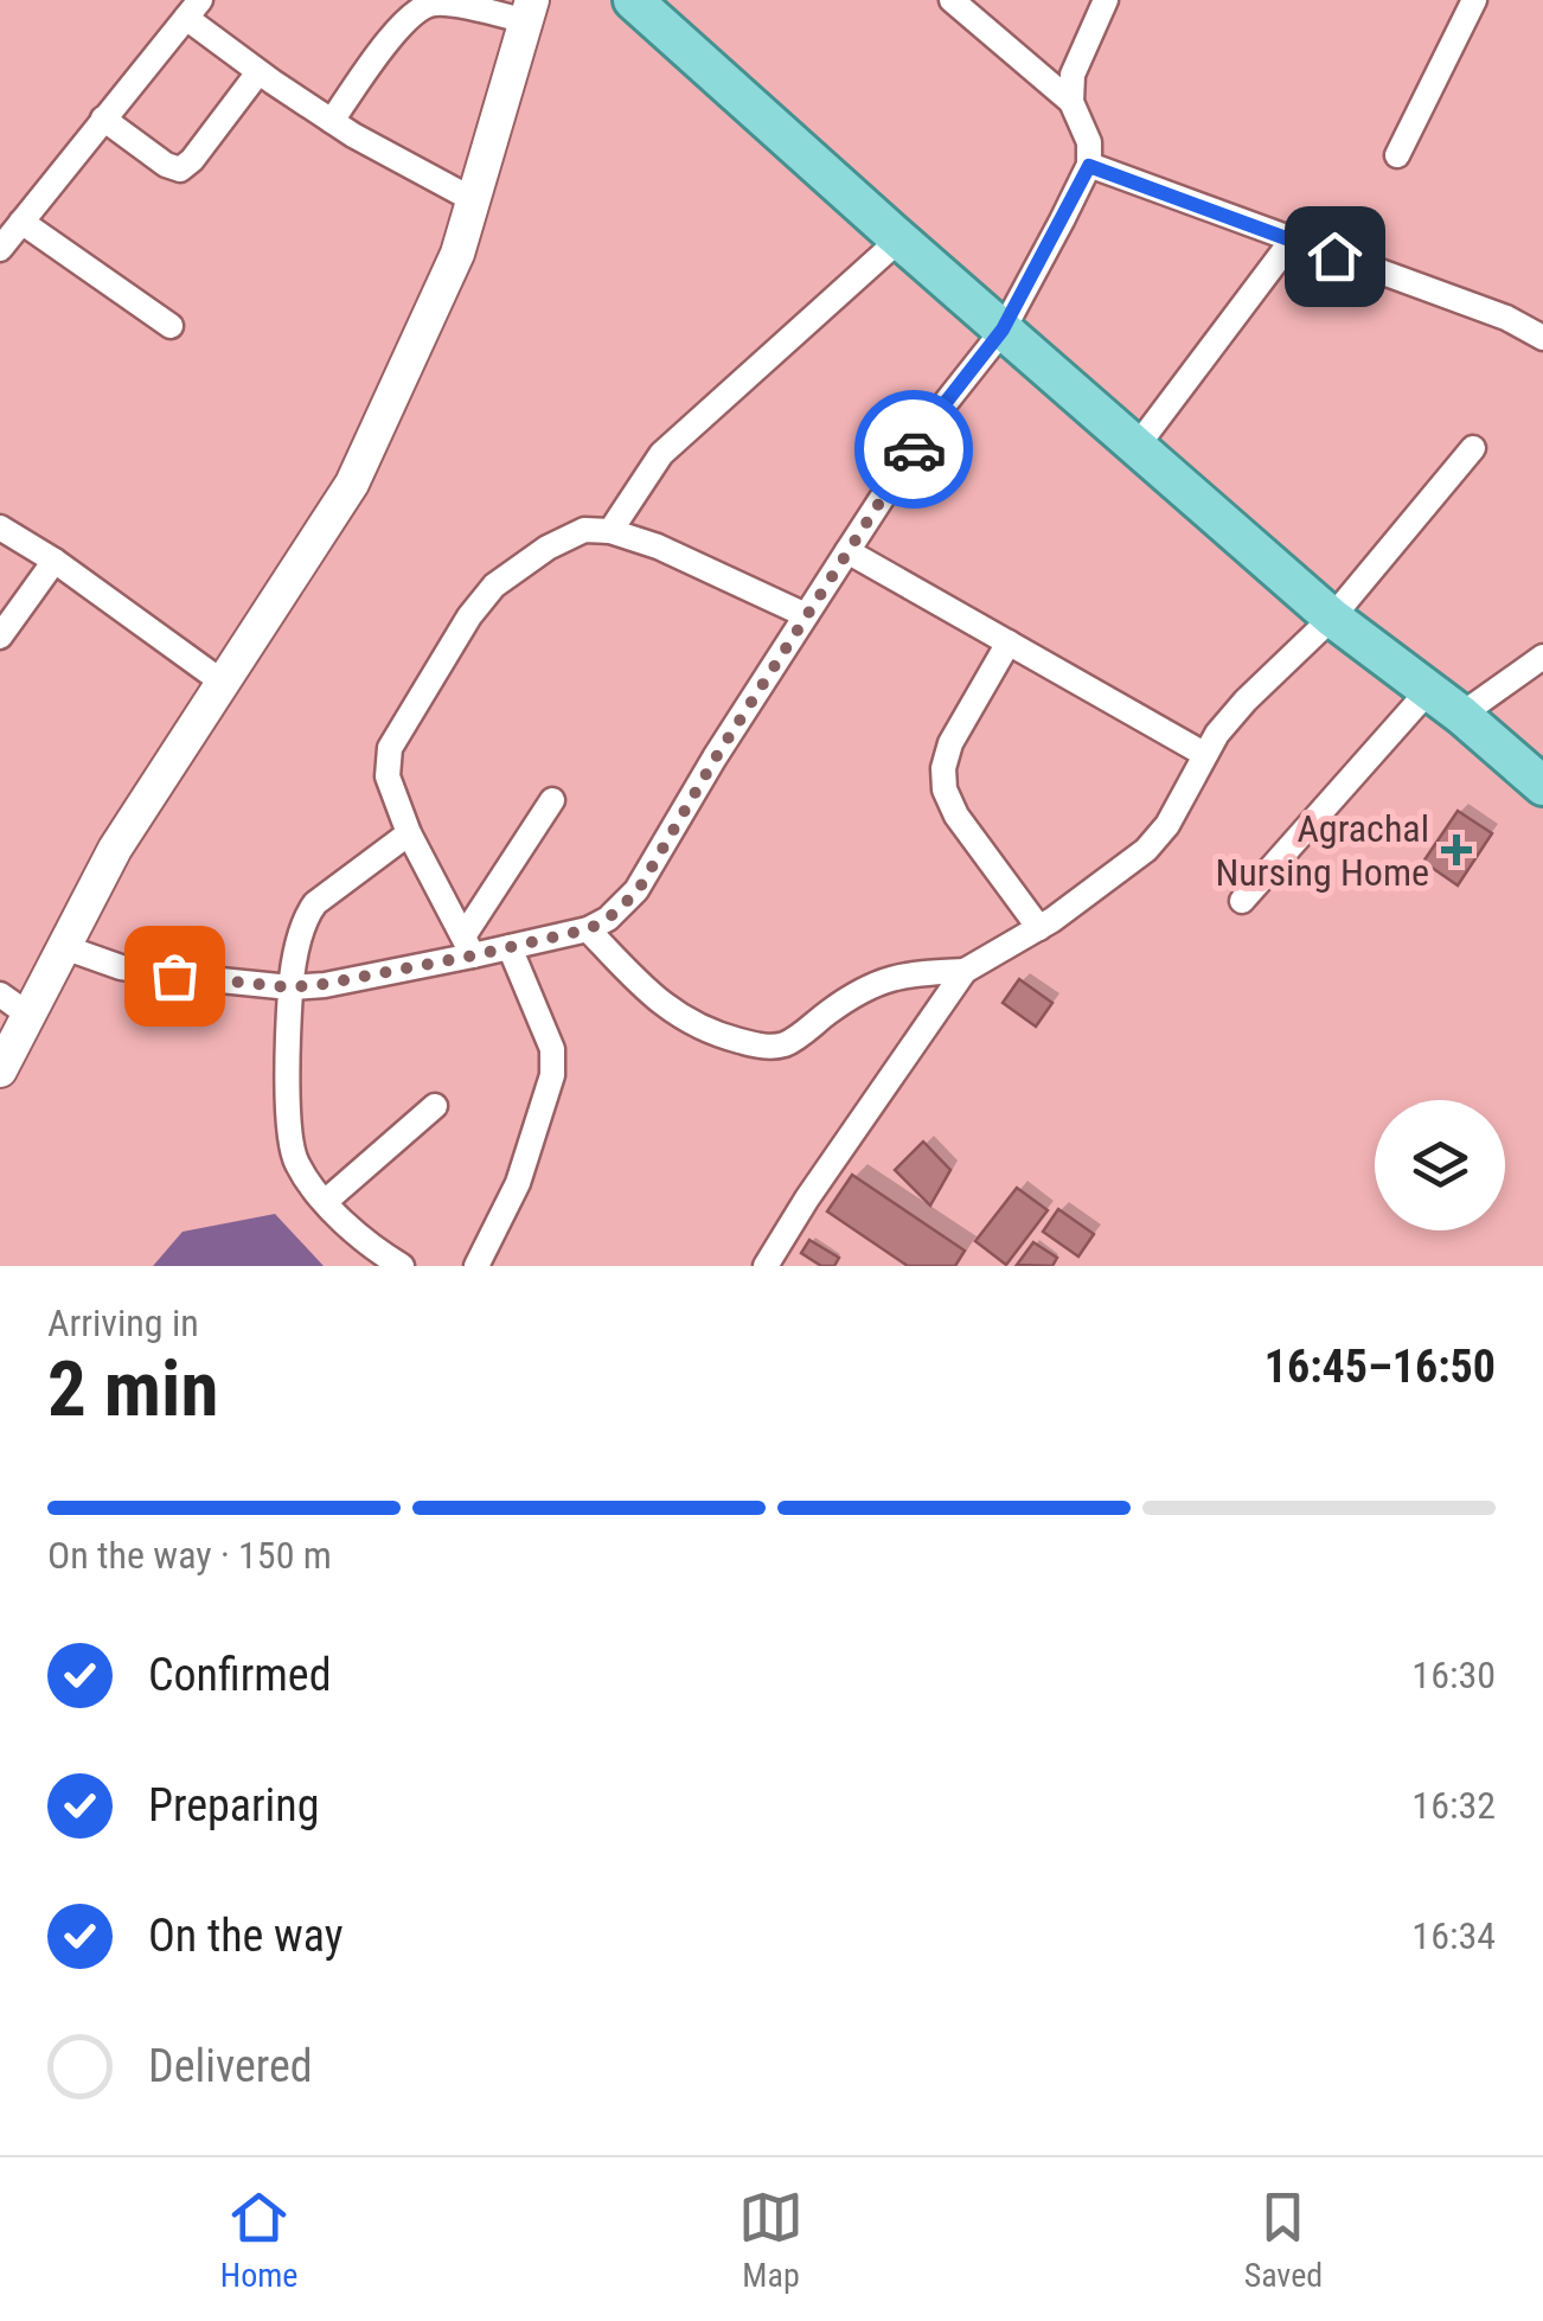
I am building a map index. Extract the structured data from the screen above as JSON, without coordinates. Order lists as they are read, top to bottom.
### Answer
{
  "places": {
    "health": ["Agrachal Nursing Home"]
  },
  "page": {
    "heading": ["2 min", "Arriving in", "16:45–16:50"],
    "bar": "On the way · 150 m",
    "list": [
      ["Confirmed", "16:30"],
      ["Preparing", "16:32"],
      ["On the way", "16:34"],
      "Delivered"
    ],
    "tabs": ["Home", "Map", "Saved"]
  }
}
